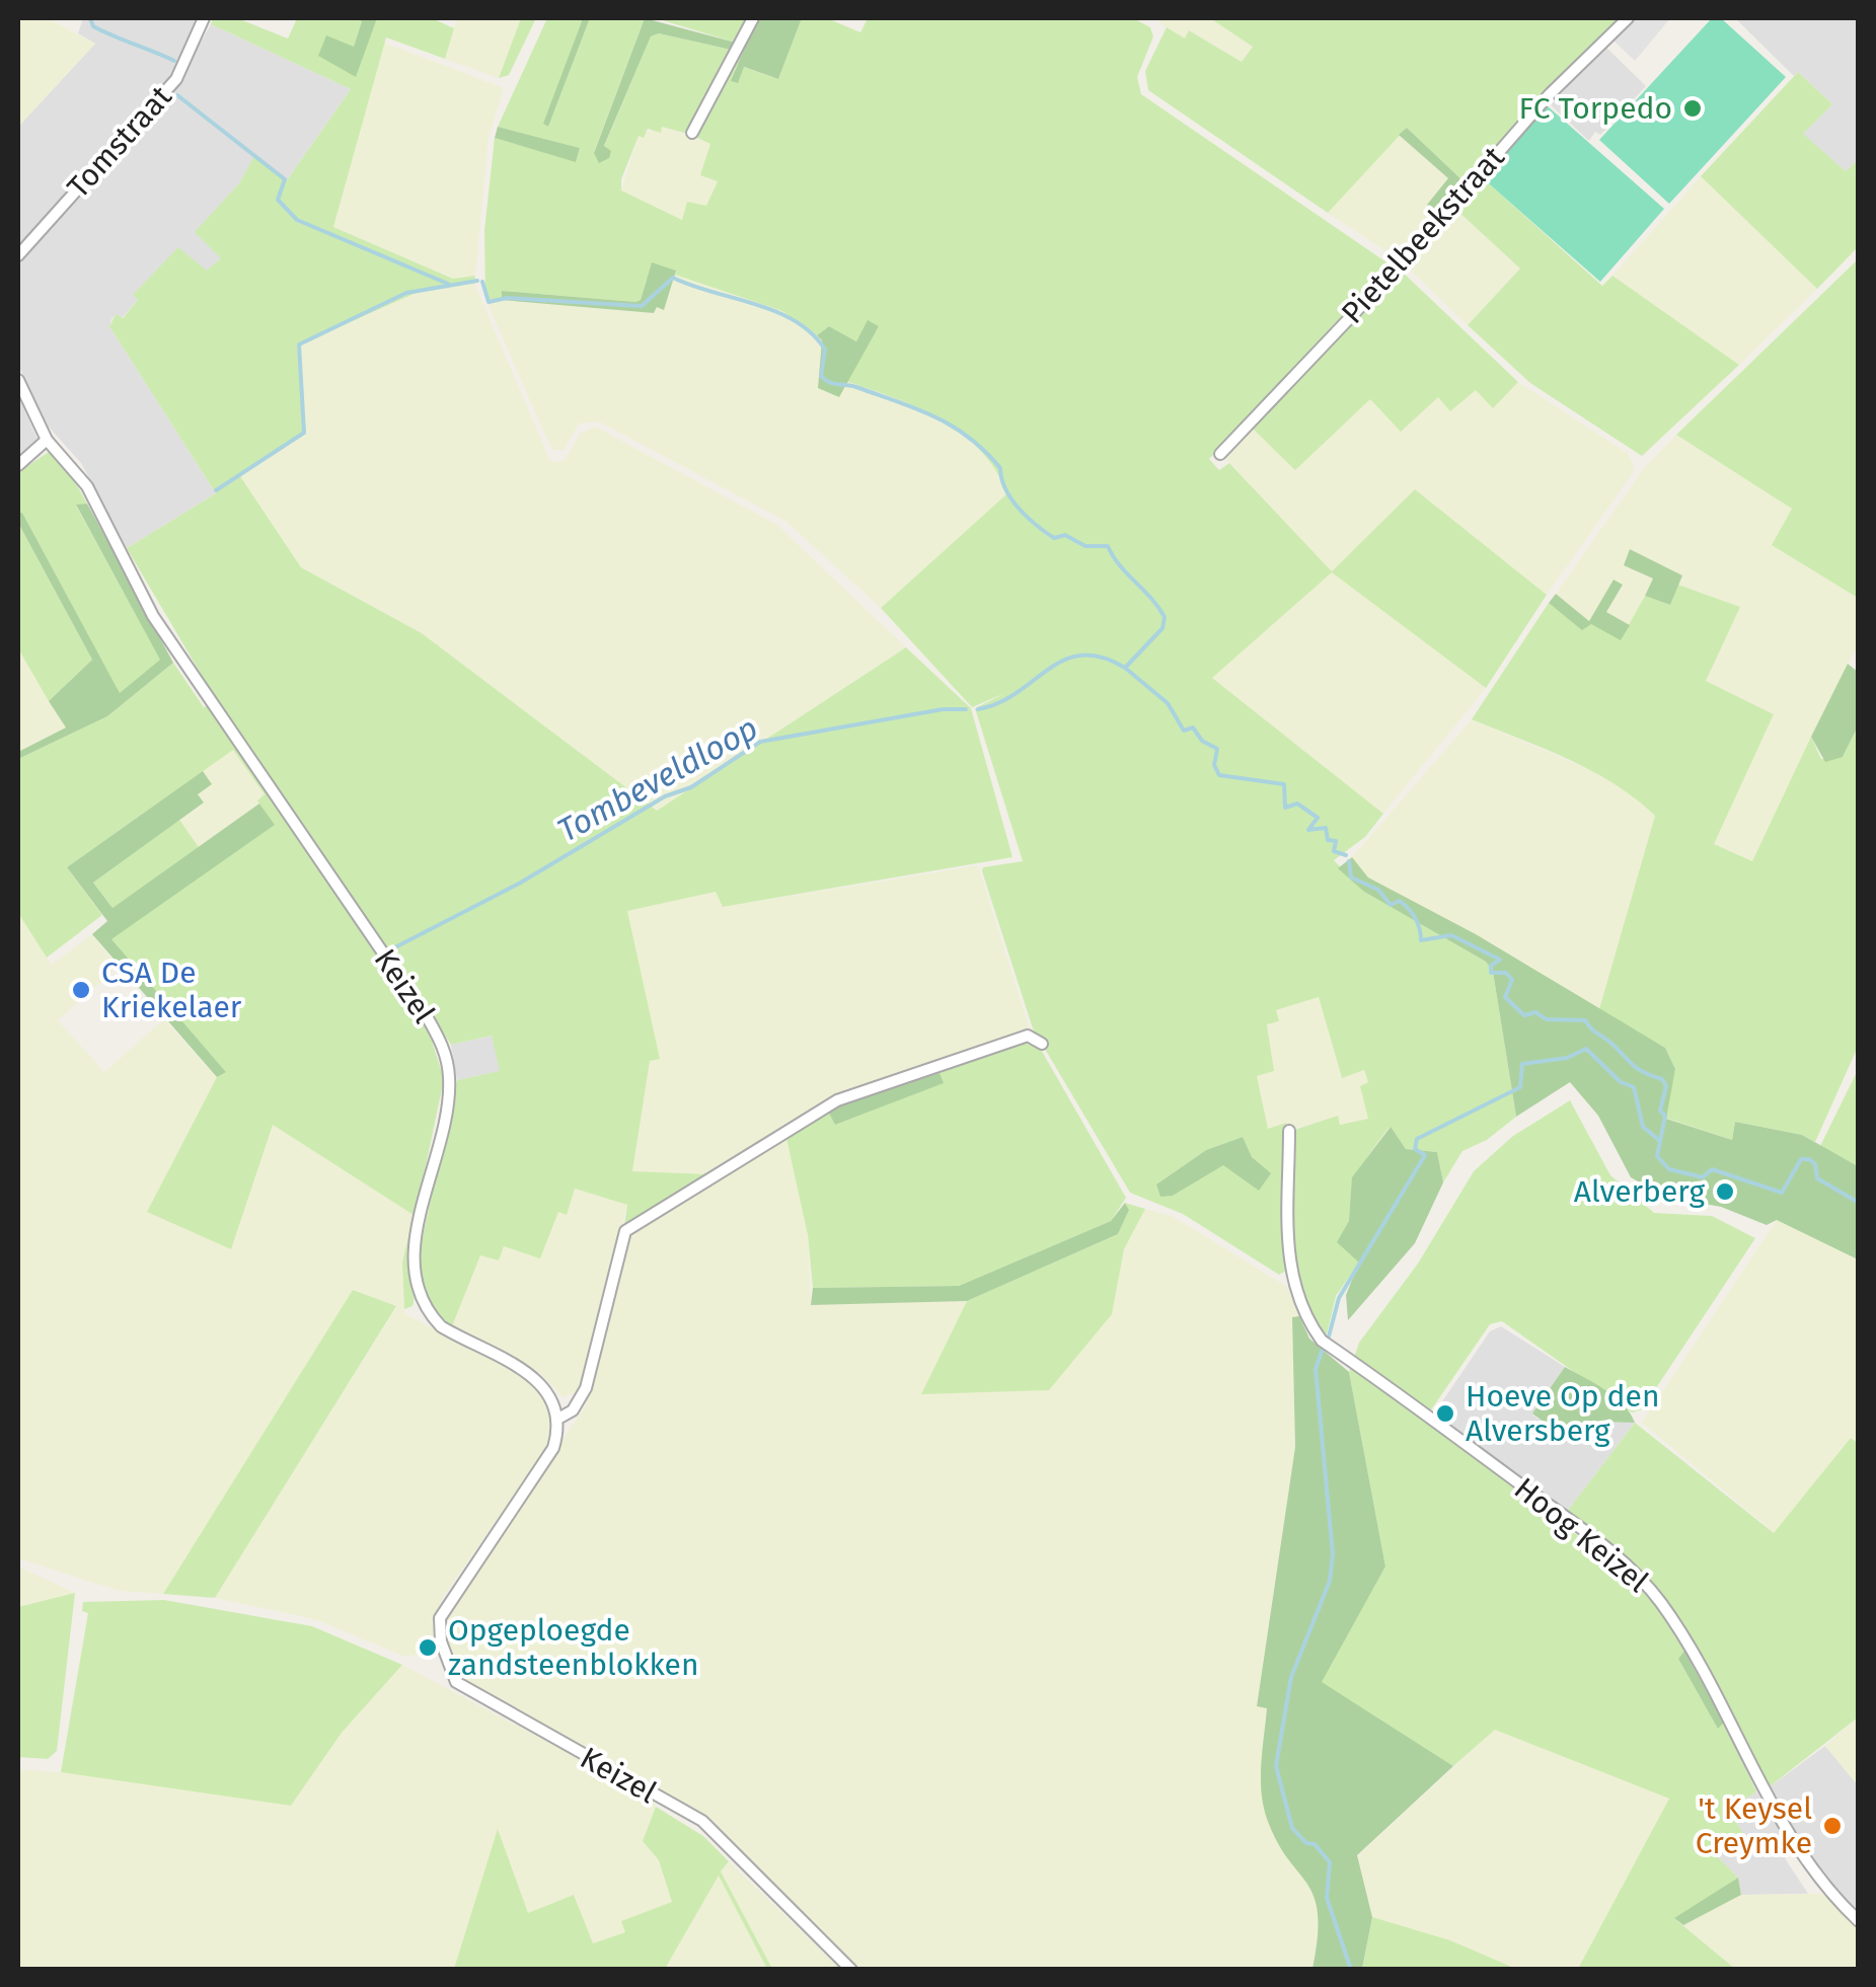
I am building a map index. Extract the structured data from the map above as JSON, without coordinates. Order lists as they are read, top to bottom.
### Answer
{
  "streets": {
    "street": [
      "Tomstraat",
      "Pietelbeekstraat",
      "Keizel",
      "Hoog Keizel"
    ]
  },
  "water": ["Tombeveldloop"],
  "places": [
    "FC Torpedo",
    "CSA De Kriekelaer",
    "Alverberg",
    "Hoeve Op den Alversberg",
    "Opgeploegde zandsteenblokken",
    "'t Keysel Creymke"
  ]
}
